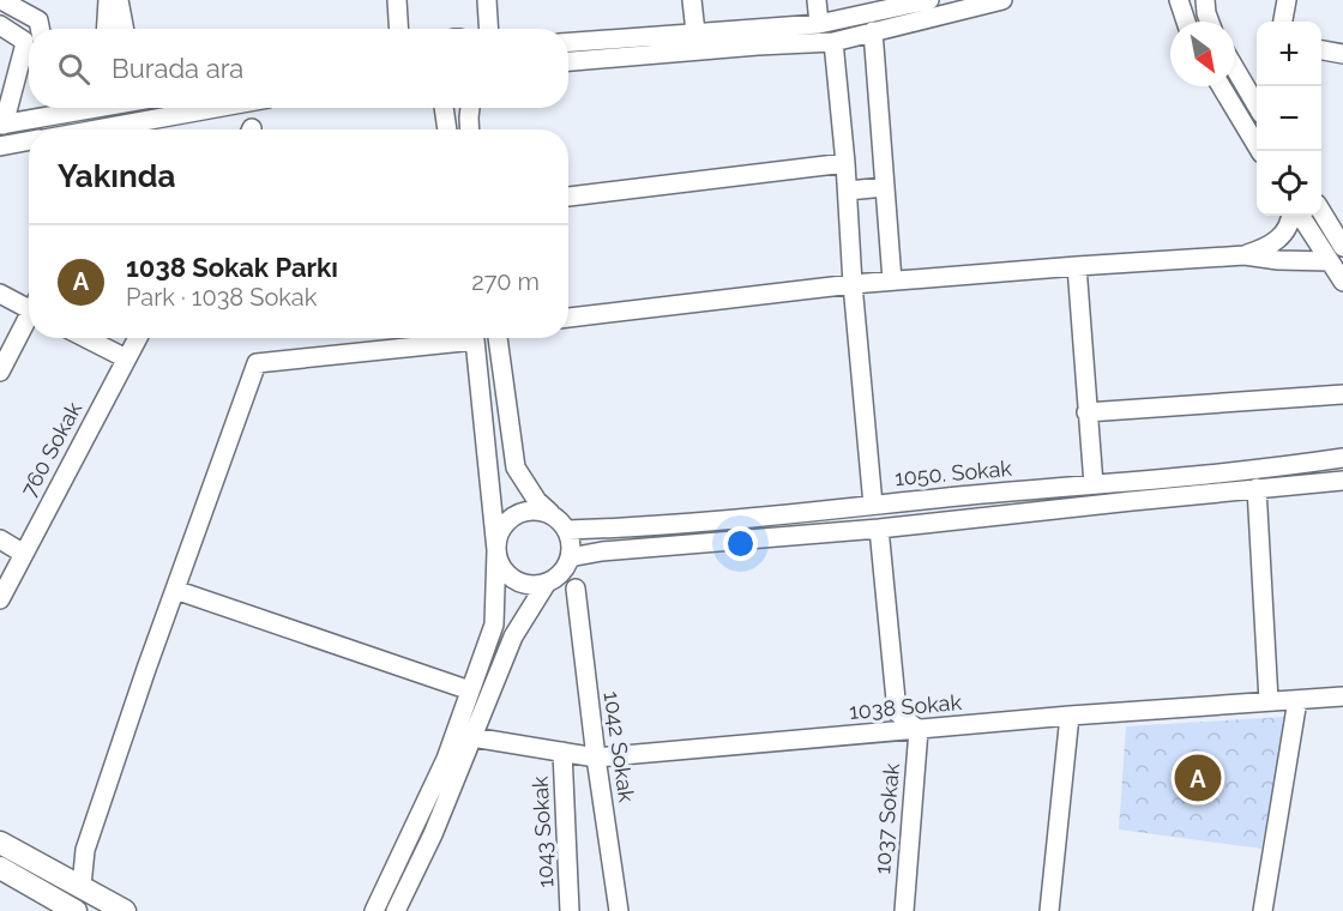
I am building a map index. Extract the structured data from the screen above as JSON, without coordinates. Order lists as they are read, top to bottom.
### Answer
{
  "streets": {
    "street": [
      "760 Sokak",
      "1050. Sokak",
      "1038 Sokak",
      "1042 Sokak",
      "1037 Sokak",
      "1043 Sokak"
    ]
  },
  "crossings": [
    ["1038 Sokak", "1042 Sokak"],
    ["1038 Sokak", "1037 Sokak"],
    ["1038 Sokak", "1043 Sokak"]
  ],
  "north": "bottom right",
  "page": {
    "map_buttons": ["+", "−"],
    "search": "Burada ara",
    "heading": "Yakında",
    "list": [
      {
        "mark": "A",
        "name": "1038 Sokak Parkı",
        "note": "Park · 1038 Sokak",
        "value": "270 m"
      }
    ],
    "pins": "A"
  }
}
